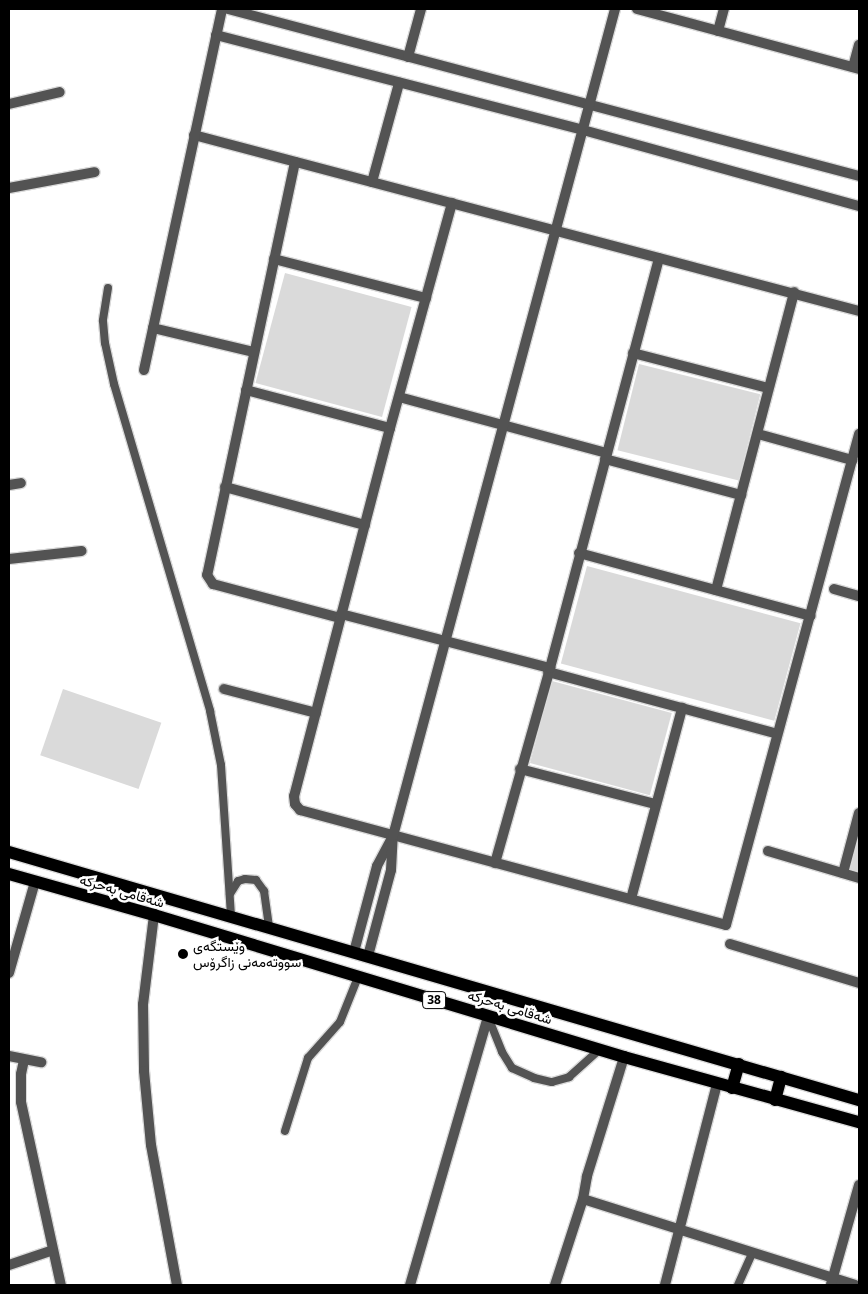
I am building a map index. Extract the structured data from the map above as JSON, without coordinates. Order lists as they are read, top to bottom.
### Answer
{
  "streets": {
    "main road": ["شەقامی بەحرکە", "38"]
  },
  "places": ["وێستگەی سووتەمەنی زاگرۆس"]
}
